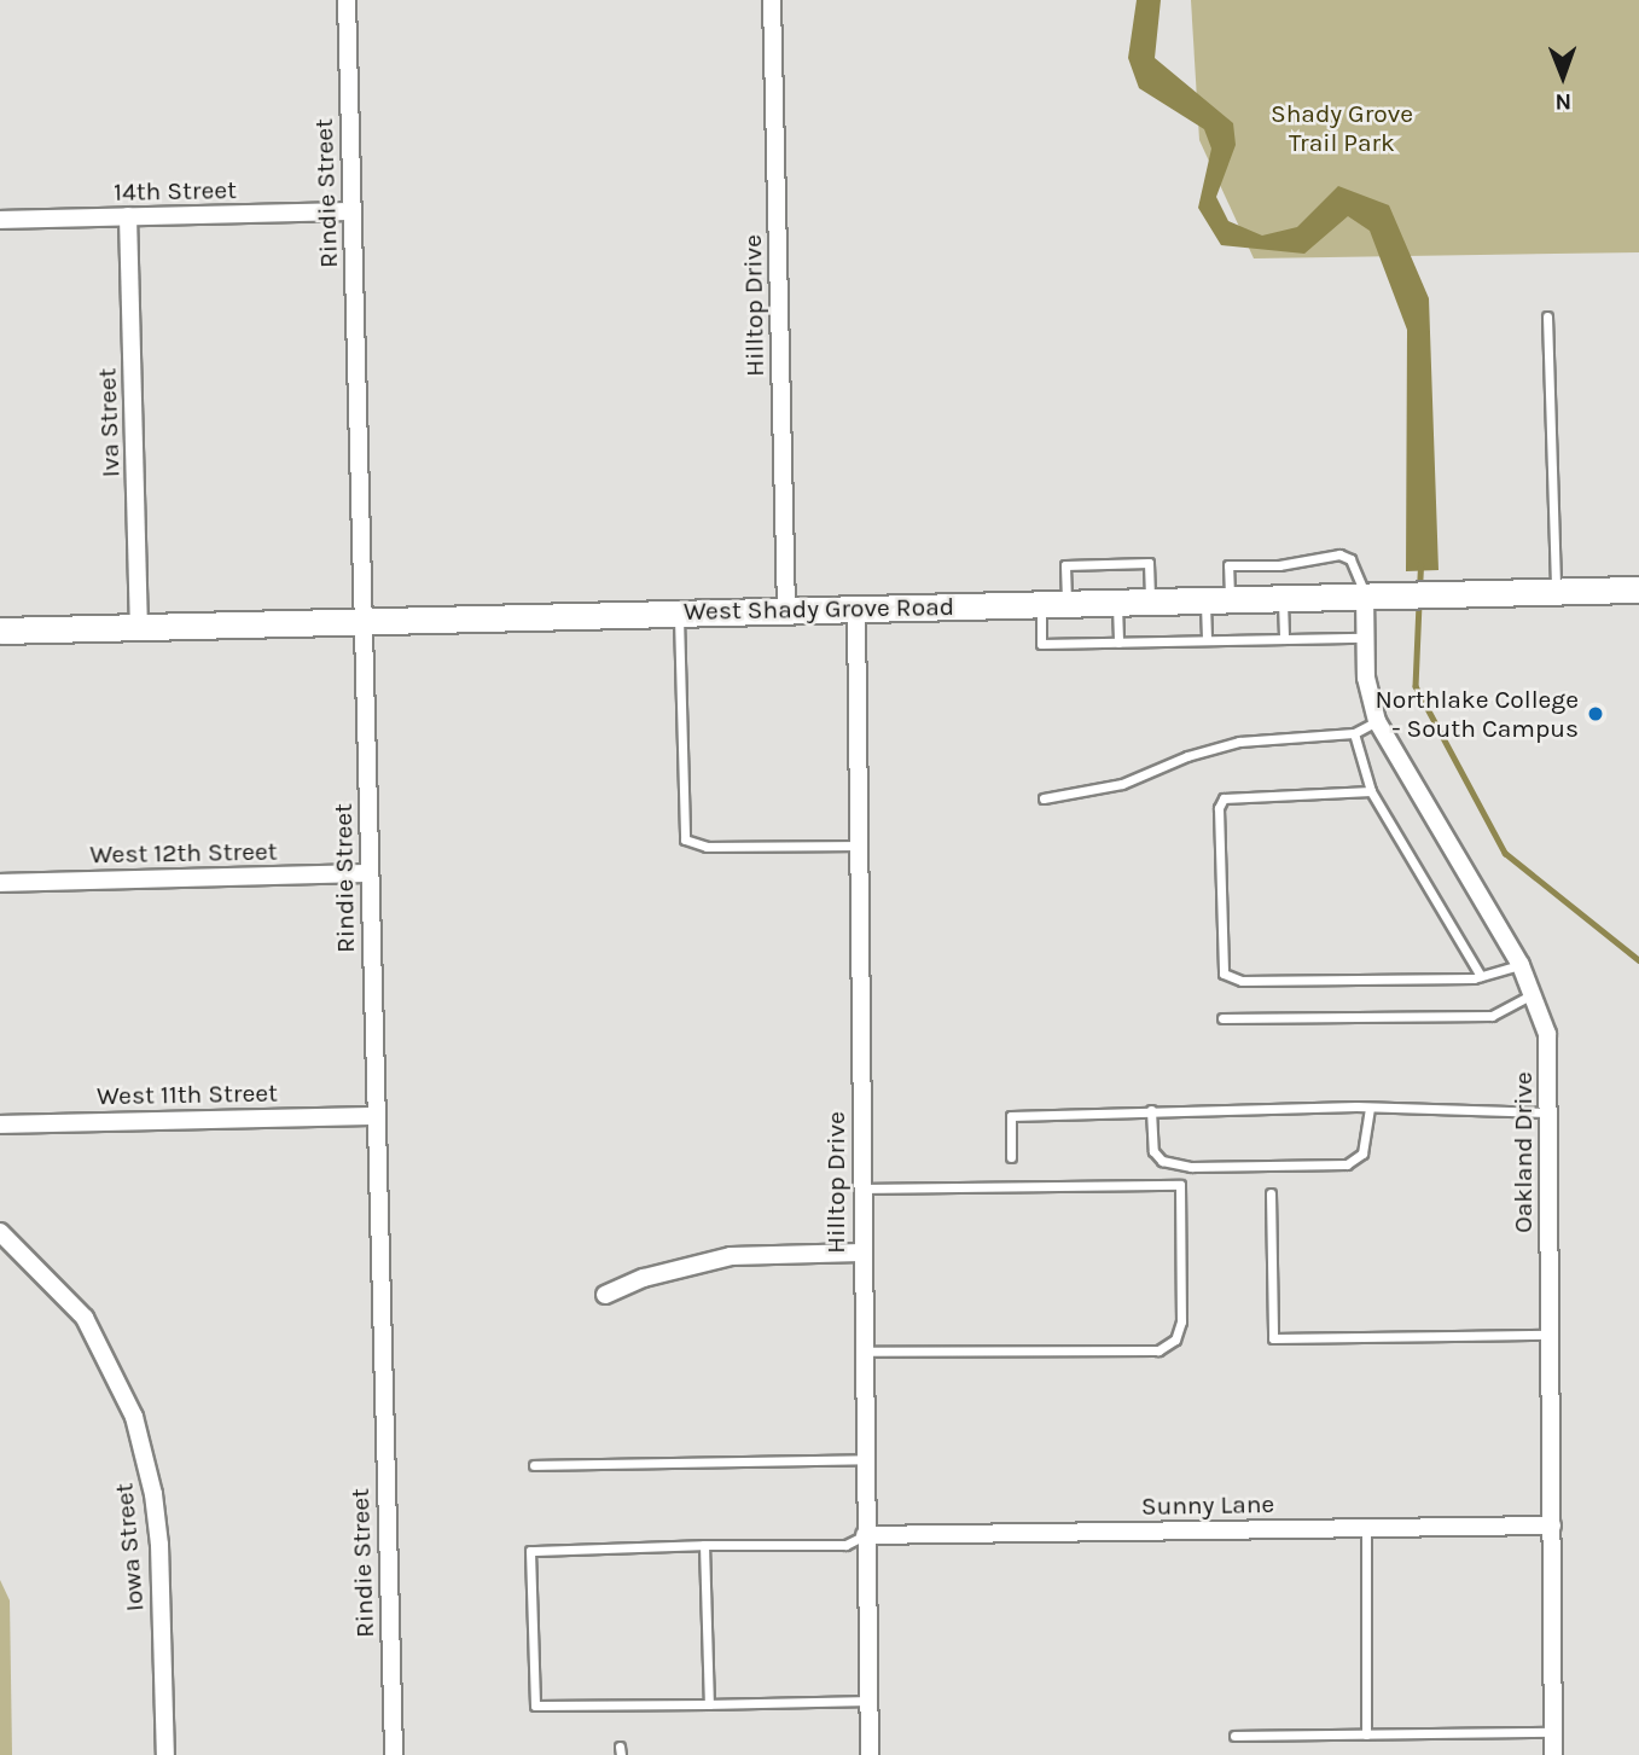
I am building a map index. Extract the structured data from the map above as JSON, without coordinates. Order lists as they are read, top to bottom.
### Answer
{
  "streets": {
    "main road": ["West Shady Grove Road"],
    "street": [
      "14th Street",
      "Rindie Street",
      "Hilltop Drive",
      "Iva Street",
      "West 12th Street",
      "West 11th Street",
      "Oakland Drive",
      "Sunny Lane",
      "Iowa Street"
    ]
  },
  "crossings": [
    ["14th Street", "Rindie Street"],
    ["14th Street", "Iva Street"],
    ["Rindie Street", "West Shady Grove Road"],
    ["Rindie Street", "West 12th Street"],
    ["Rindie Street", "West 11th Street"],
    ["Hilltop Drive", "West Shady Grove Road"],
    ["Hilltop Drive", "Sunny Lane"],
    ["Iva Street", "West Shady Grove Road"],
    ["West Shady Grove Road", "Oakland Drive"],
    ["Oakland Drive", "Sunny Lane"]
  ],
  "parks": ["Shady Grove Trail Park"],
  "places": ["Northlake College - South Campus"],
  "north": "bottom"
}
